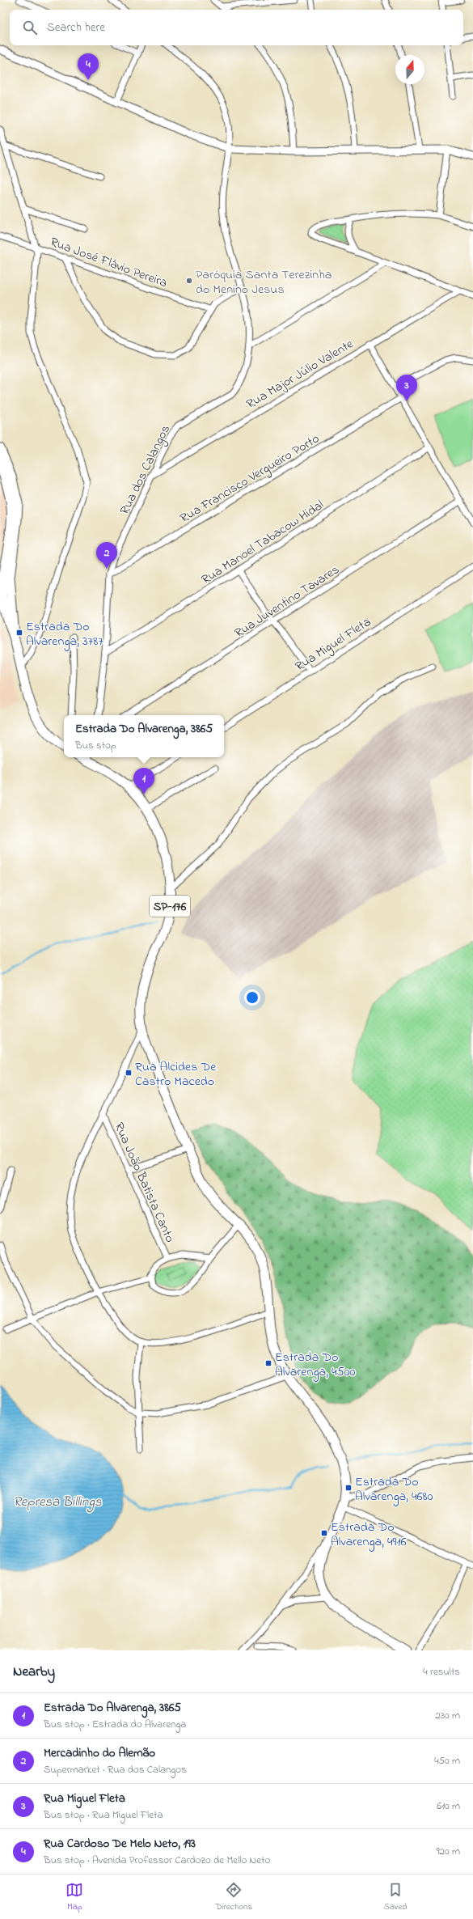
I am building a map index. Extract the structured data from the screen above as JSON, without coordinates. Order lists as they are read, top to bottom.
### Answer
{
  "streets": {
    "main road": ["SP-176"],
    "street": [
      "Rua José Flávio Pereira",
      "Rua Major Júlio Valente",
      "Rua dos Calangos",
      "Rua Francisco Vergueiro Porto",
      "Rua Manoel Tabacow Hidal",
      "Rua Juventino Tavares",
      "Rua Miguel Fleta",
      "Rua João Batista Canto"
    ]
  },
  "crossings": [
    ["Rua Major Júlio Valente", "Rua dos Calangos"],
    ["Rua dos Calangos", "Rua Francisco Vergueiro Porto"],
    ["Rua dos Calangos", "Rua Manoel Tabacow Hidal"]
  ],
  "water": ["Represa Billings"],
  "places": {
    "other": ["Paróquia Santa Terezinha do Menino Jesus"],
    "transit": [
      "Estrada Do Alvarenga, 3787",
      "Rua Alcides De Castro Macedo",
      "Estrada Do Alvarenga, 4500",
      "Estrada Do Alvarenga, 4680",
      "Estrada Do Alvarenga, 4916"
    ]
  },
  "north": "top",
  "page": {
    "search": "Search here",
    "pins": [
      "4",
      "3",
      "2",
      "1"
    ],
    "popup": ["Estrada Do Alvarenga, 3865", "Bus stop"],
    "heading": ["Nearby", "4 results"],
    "list": [
      {
        "mark": "1",
        "name": "Estrada Do Alvarenga, 3865",
        "note": "Bus stop · Estrada do Alvarenga",
        "value": "230 m"
      },
      {
        "mark": "2",
        "name": "Mercadinho do Alemão",
        "note": "Supermarket · Rua dos Calangos",
        "value": "450 m"
      },
      {
        "mark": "3",
        "name": "Rua Miguel Fleta",
        "note": "Bus stop · Rua Miguel Fleta",
        "value": "610 m"
      },
      {
        "mark": "4",
        "name": "Rua Cardoso De Melo Neto, 193",
        "note": "Bus stop · Avenida Professor Cardozo de Mello Neto",
        "value": "920 m"
      }
    ],
    "nav": ["Map", "Directions", "Saved"]
  }
}
